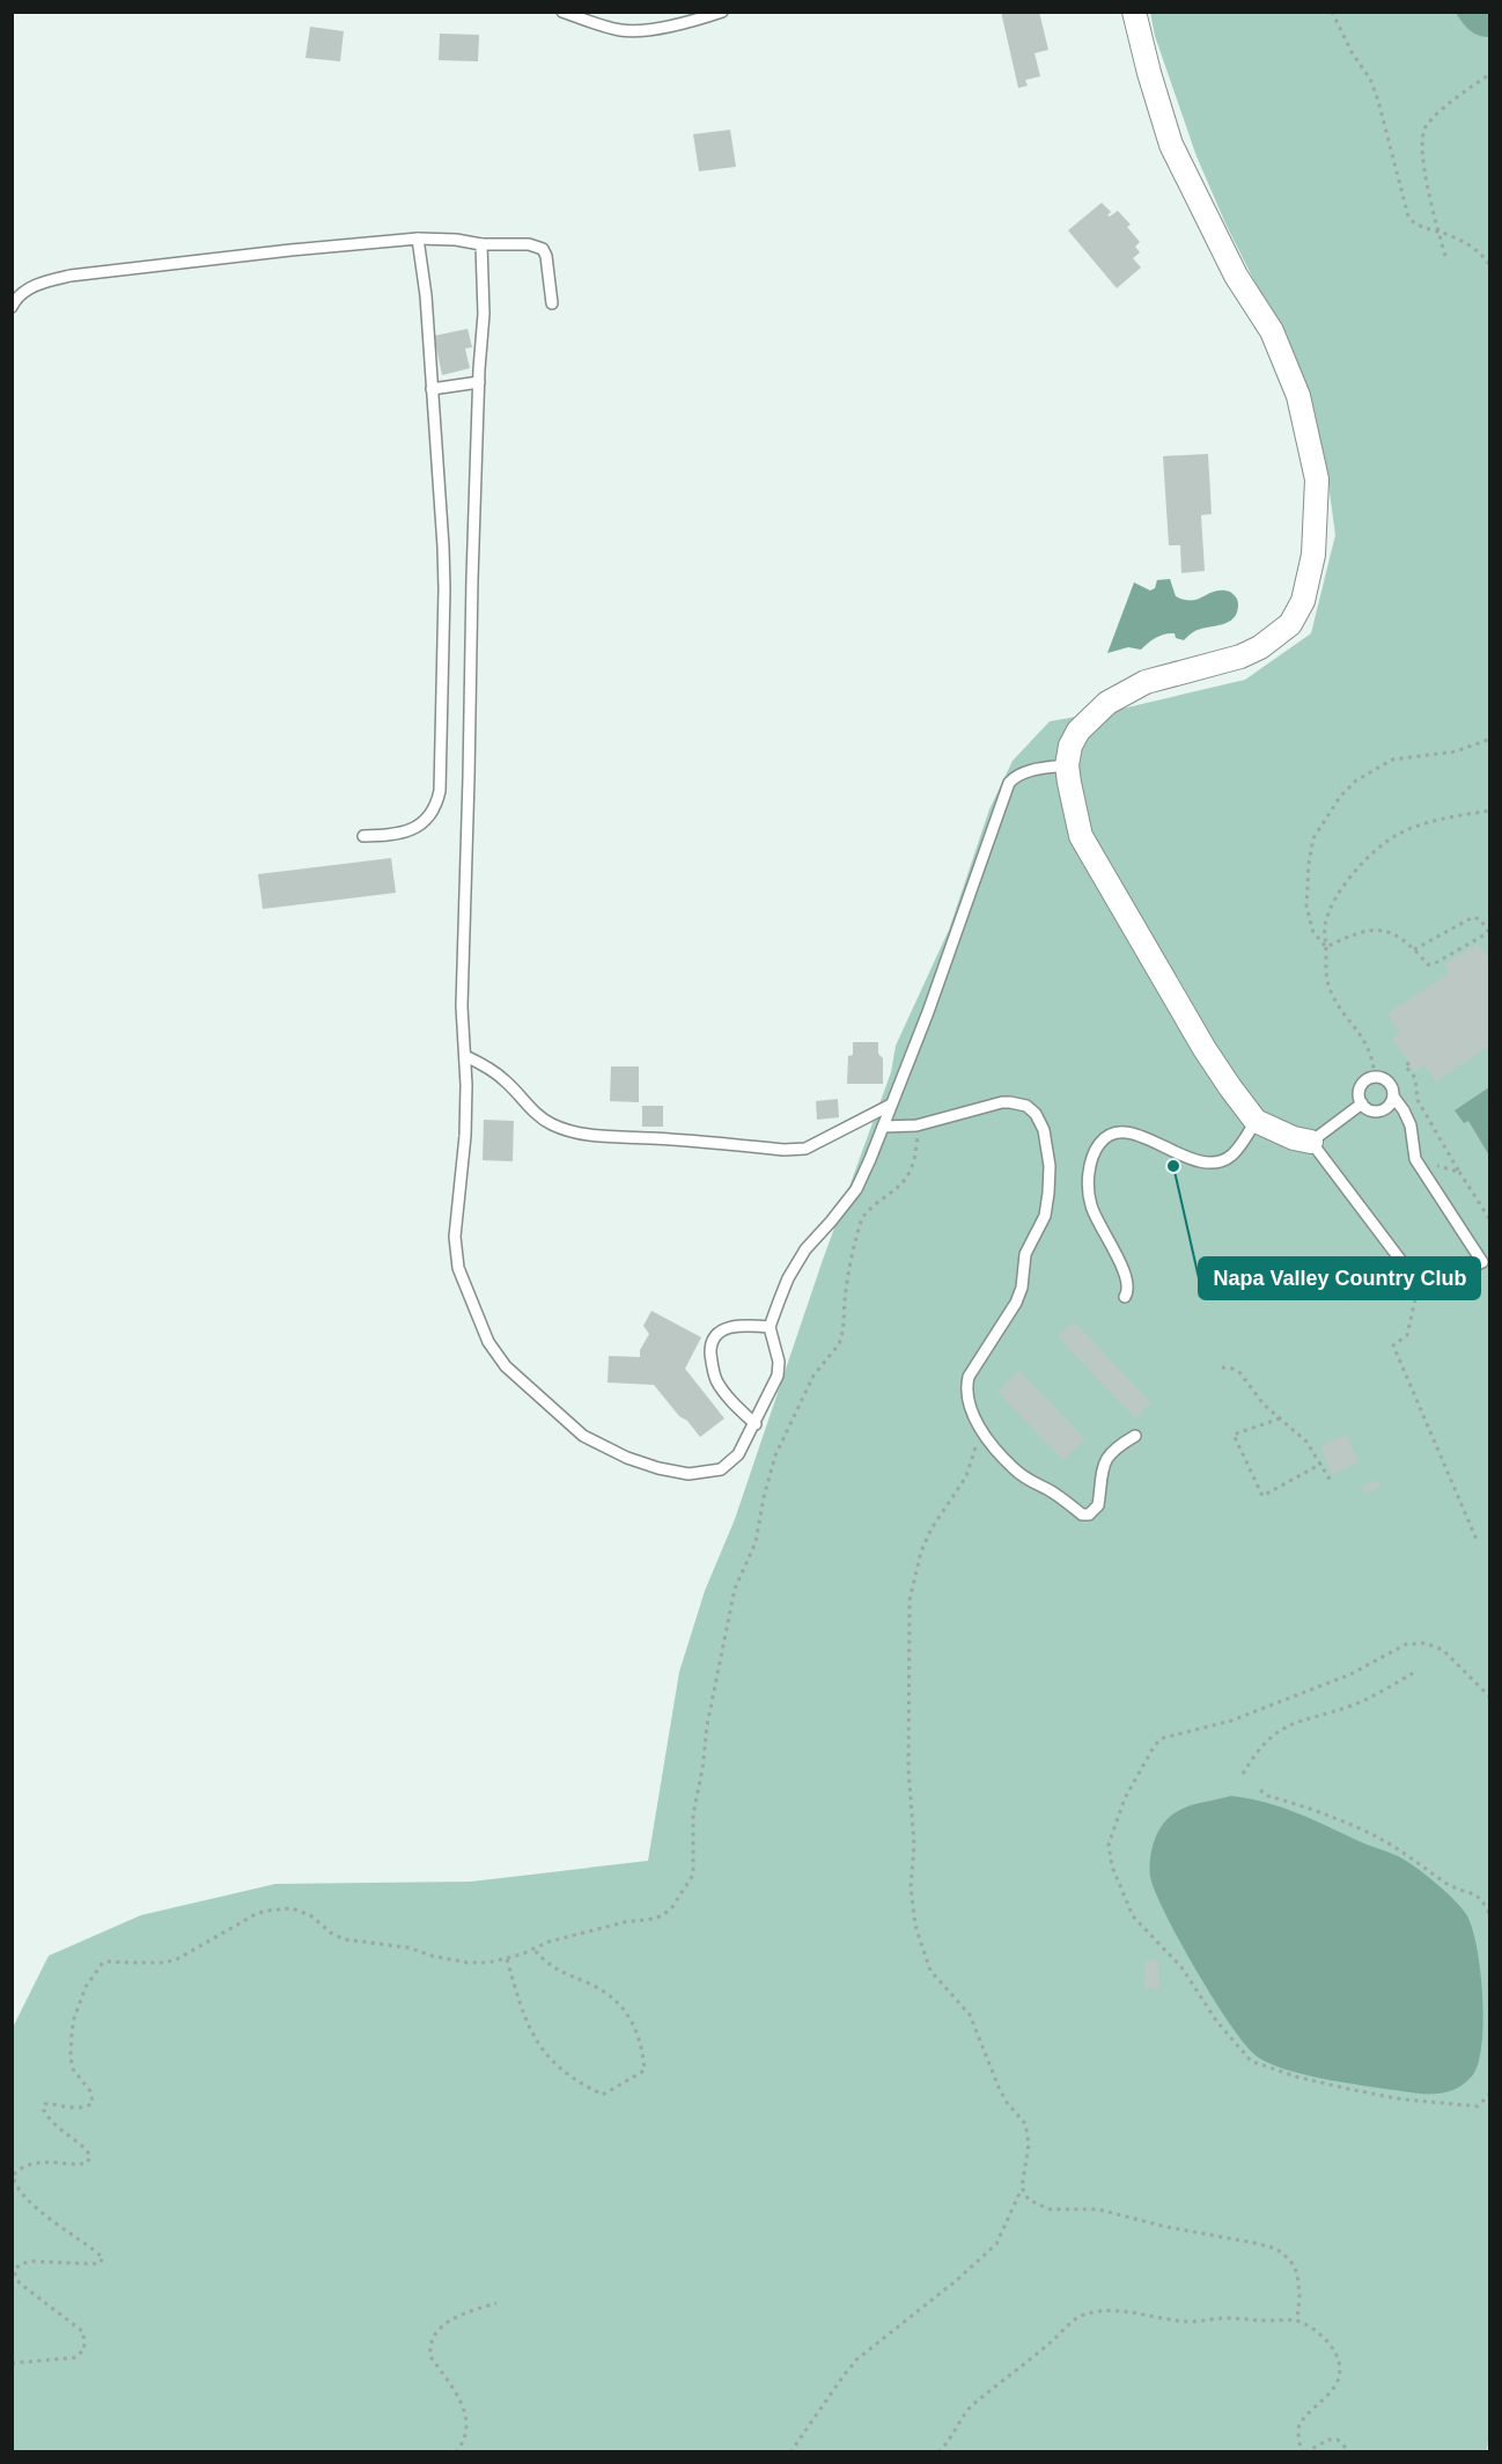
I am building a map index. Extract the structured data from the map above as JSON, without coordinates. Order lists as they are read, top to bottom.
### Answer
{
  "places": ["Napa Valley Country Club"]
}
